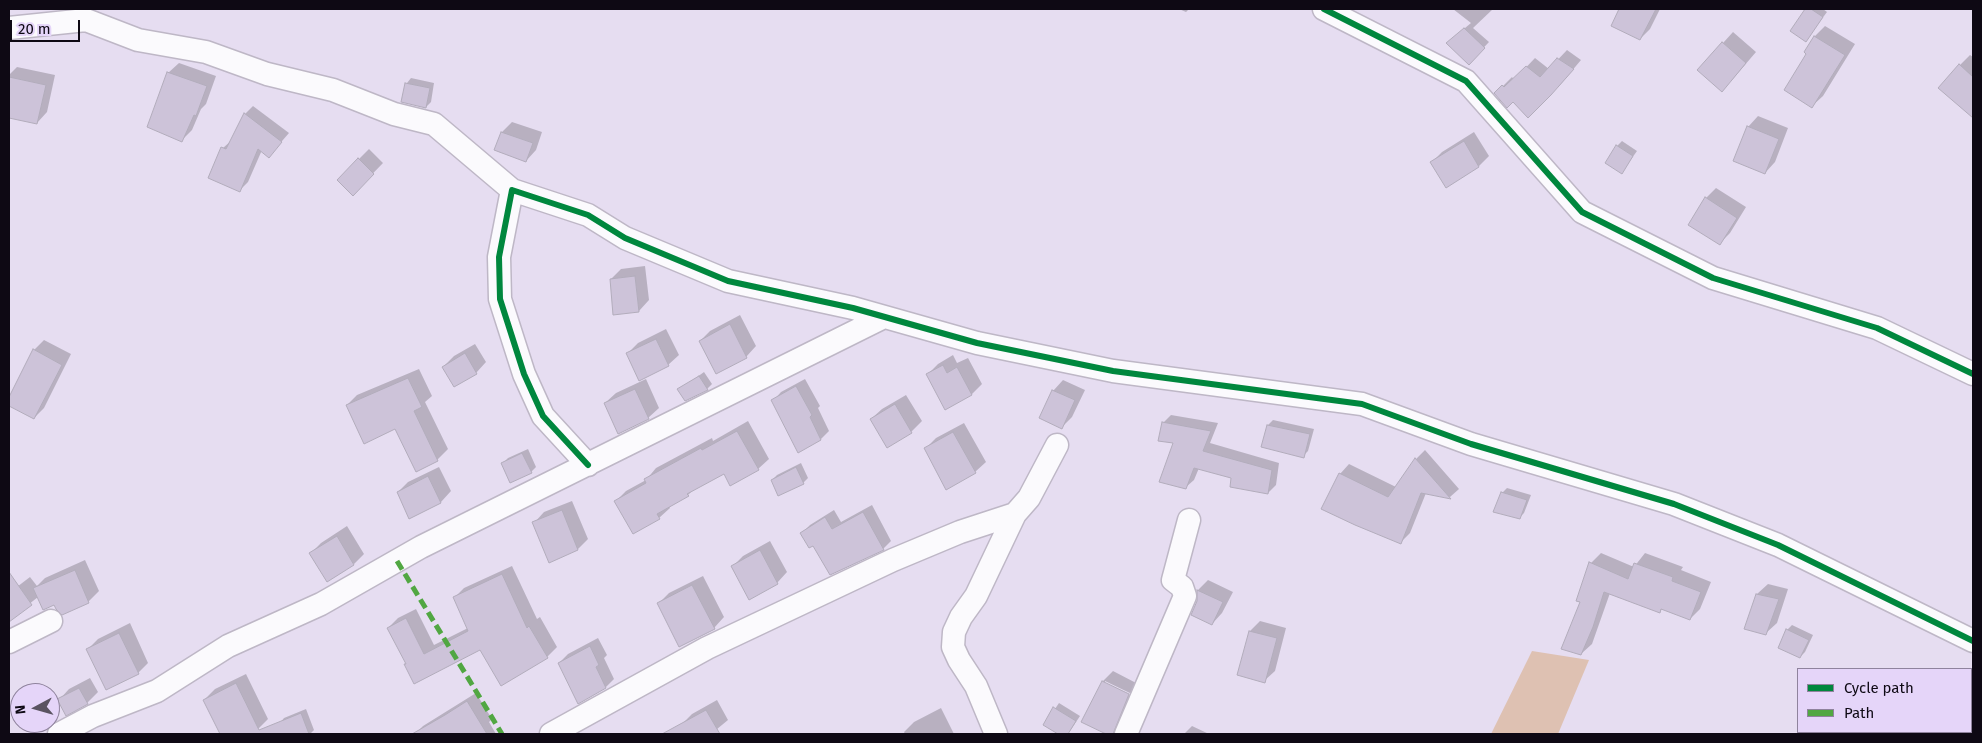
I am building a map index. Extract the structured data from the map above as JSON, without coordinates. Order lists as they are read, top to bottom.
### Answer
{
  "legend": ["Cycle path", "Path"],
  "scale_bar": "20 m",
  "north": "left"
}
